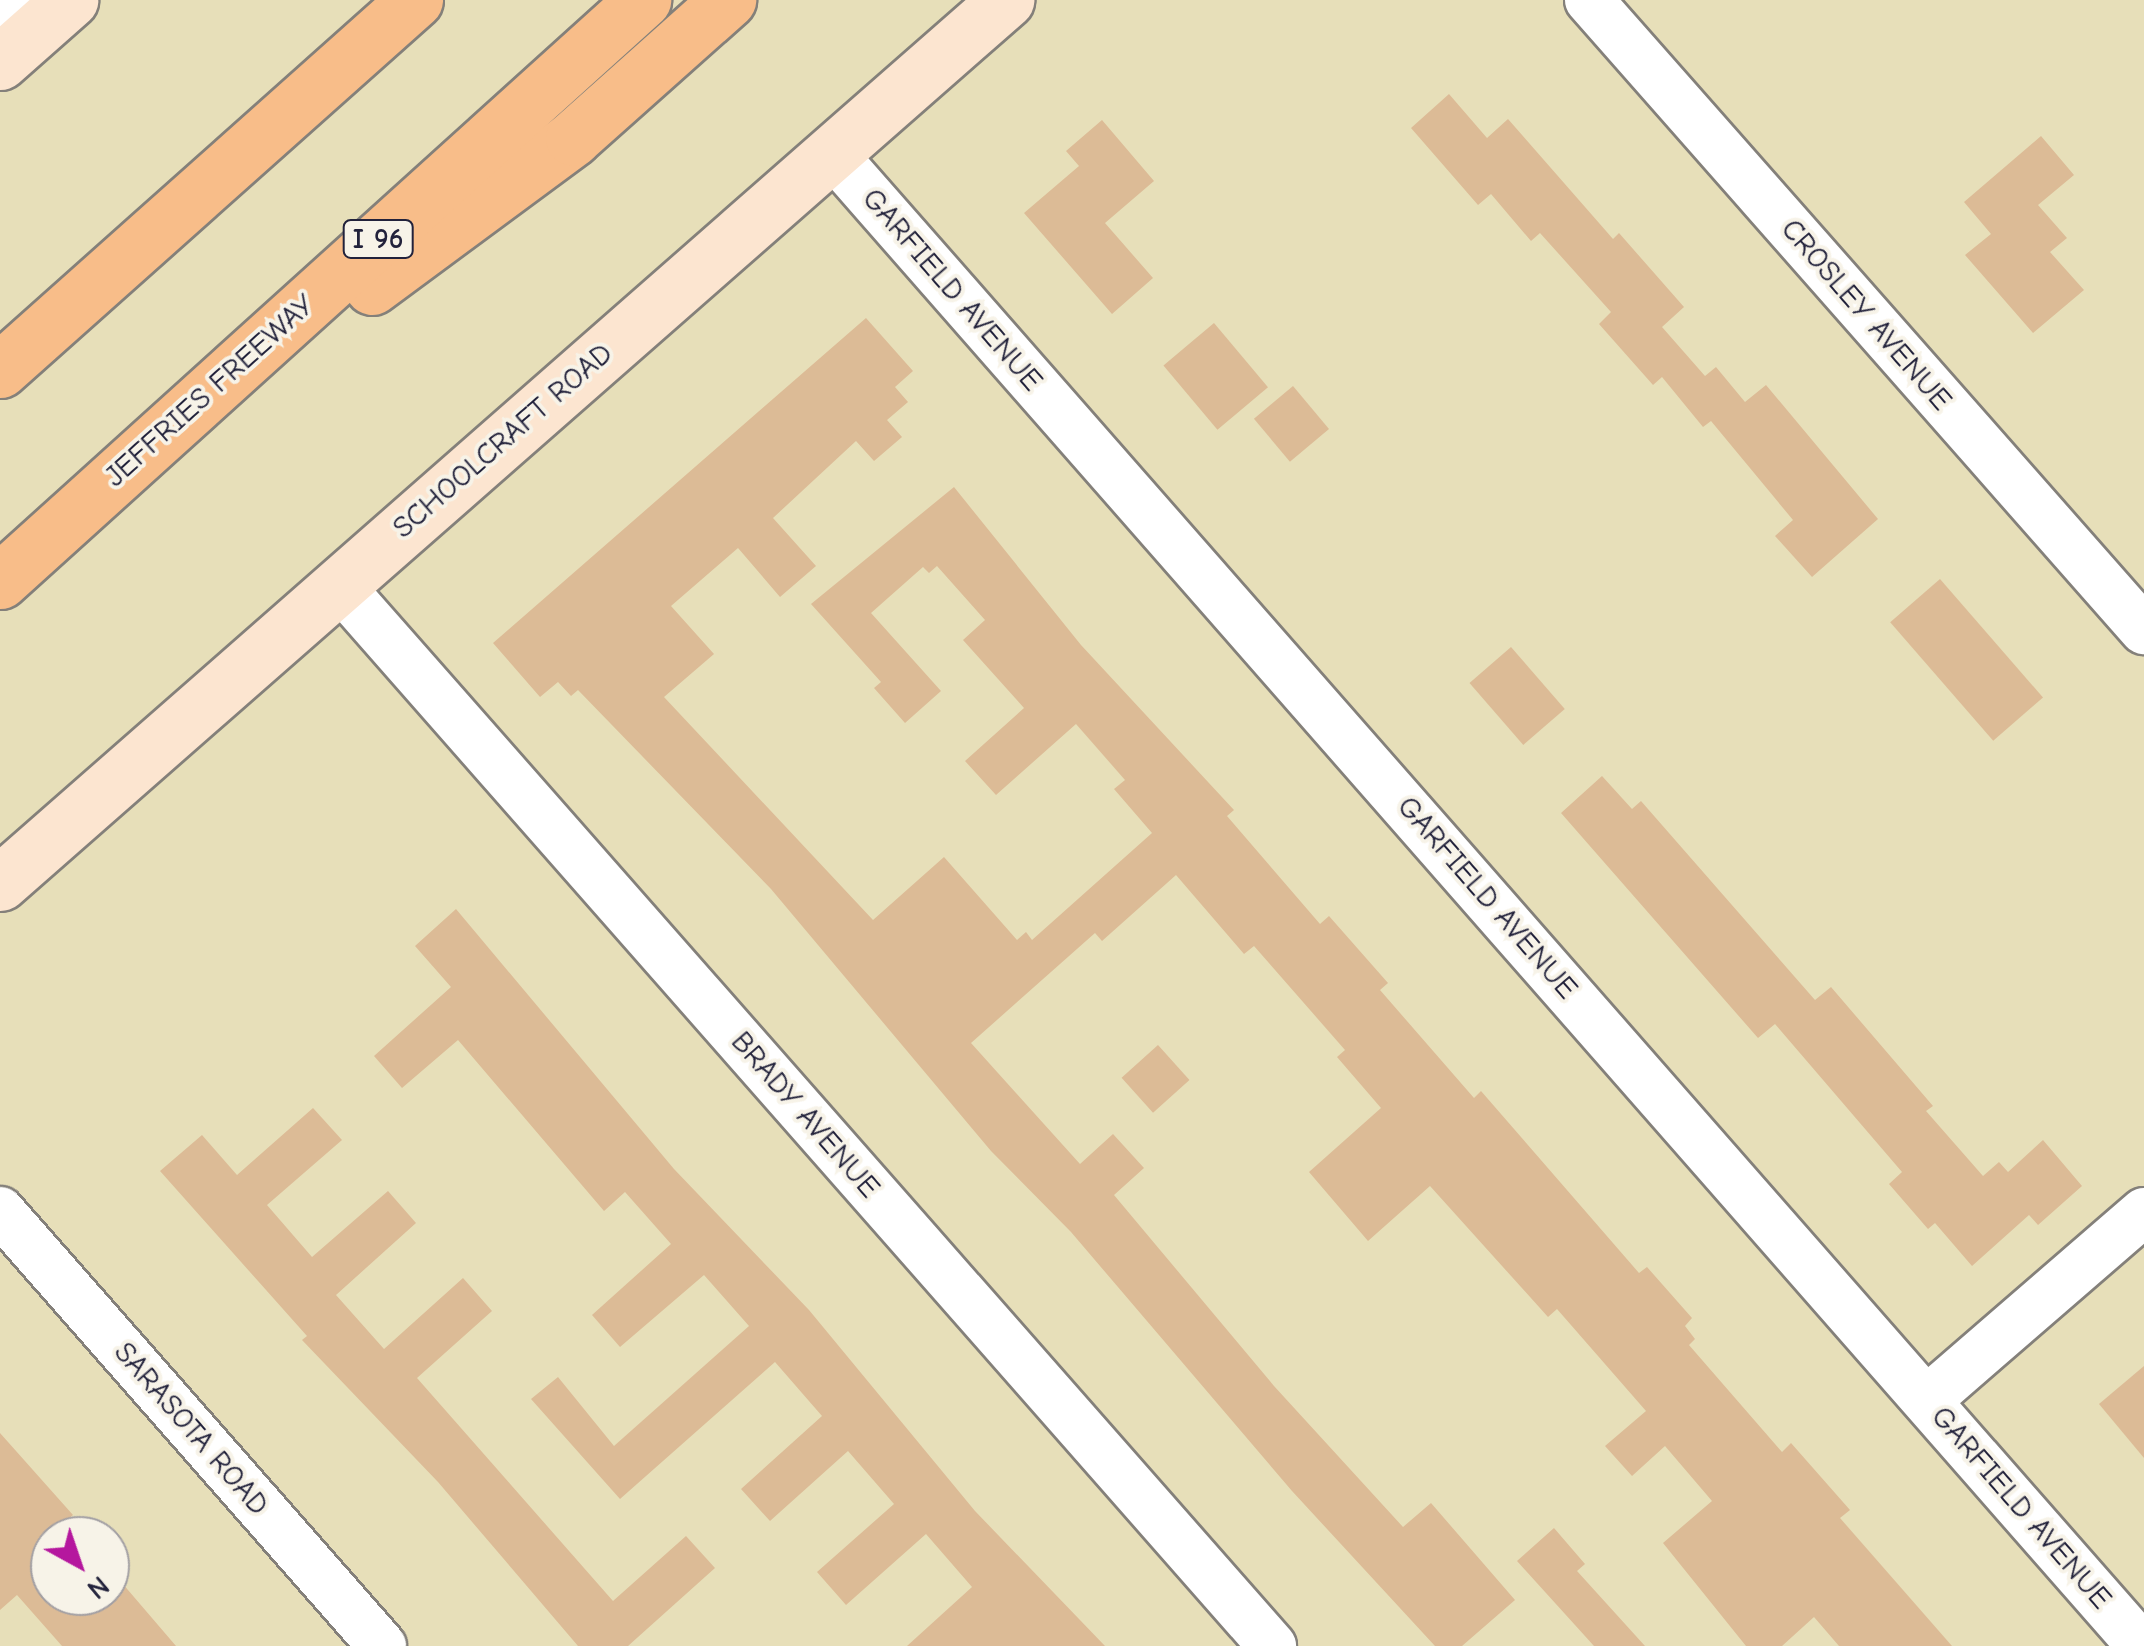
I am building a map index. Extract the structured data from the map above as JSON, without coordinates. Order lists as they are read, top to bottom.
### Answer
{
  "streets": {
    "highway": ["I 96", "JEFFRIES FREEWAY"],
    "main road": ["SCHOOLCRAFT ROAD"],
    "street": [
      "GARFIELD AVENUE",
      "CROSLEY AVENUE",
      "BRADY AVENUE",
      "SARASOTA ROAD"
    ]
  },
  "crossings": [
    ["GARFIELD AVENUE", "SCHOOLCRAFT ROAD"],
    ["SCHOOLCRAFT ROAD", "BRADY AVENUE"]
  ],
  "north": "bottom right"
}
